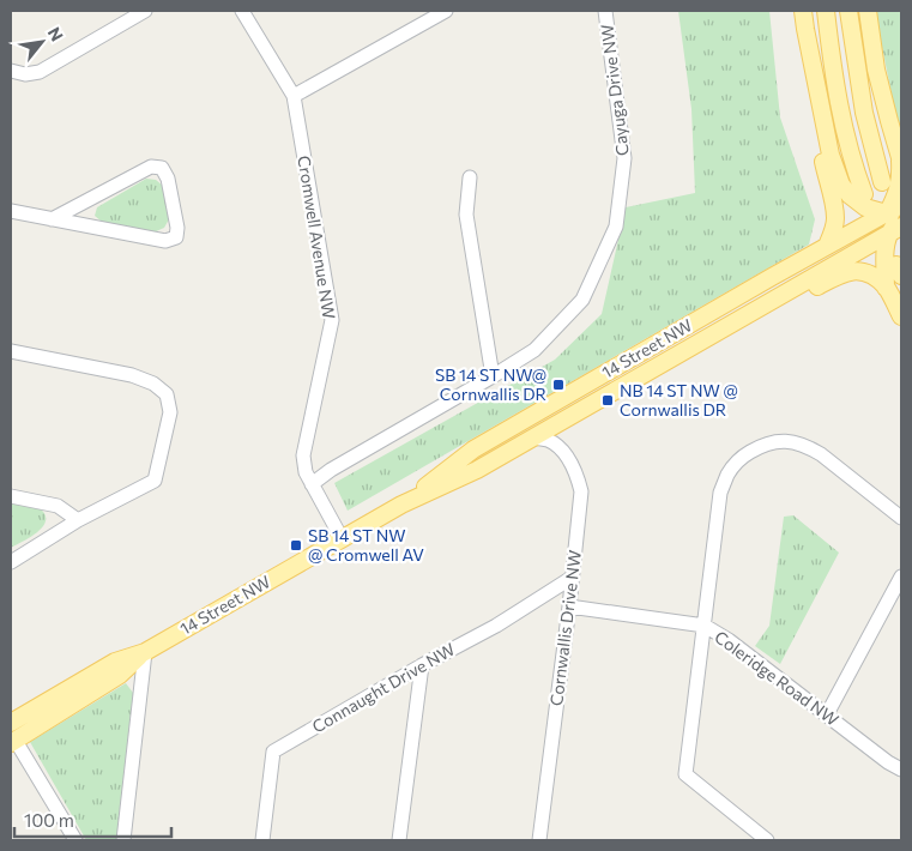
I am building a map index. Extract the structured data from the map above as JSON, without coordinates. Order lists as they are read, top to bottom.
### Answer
{
  "streets": {
    "main road": ["14 Street NW"],
    "street": [
      "Cayuga Drive NW",
      "Cromwell Avenue NW",
      "Cornwallis Drive NW",
      "Coleridge Road NW",
      "Connaught Drive NW"
    ]
  },
  "crossings": [
    ["Cayuga Drive NW", "Cromwell Avenue NW"],
    ["Cromwell Avenue NW", "14 Street NW"],
    ["14 Street NW", "Cornwallis Drive NW"],
    ["Cornwallis Drive NW", "Coleridge Road NW"],
    ["Cornwallis Drive NW", "Connaught Drive NW"]
  ],
  "places": {
    "transit": ["SB 14 ST NW@ Cornwallis DR", "NB 14 ST NW @ Cornwallis DR", "SB 14 ST NW @ Cromwell AV"]
  },
  "scale_bar": "100 m",
  "north": "top right"
}
